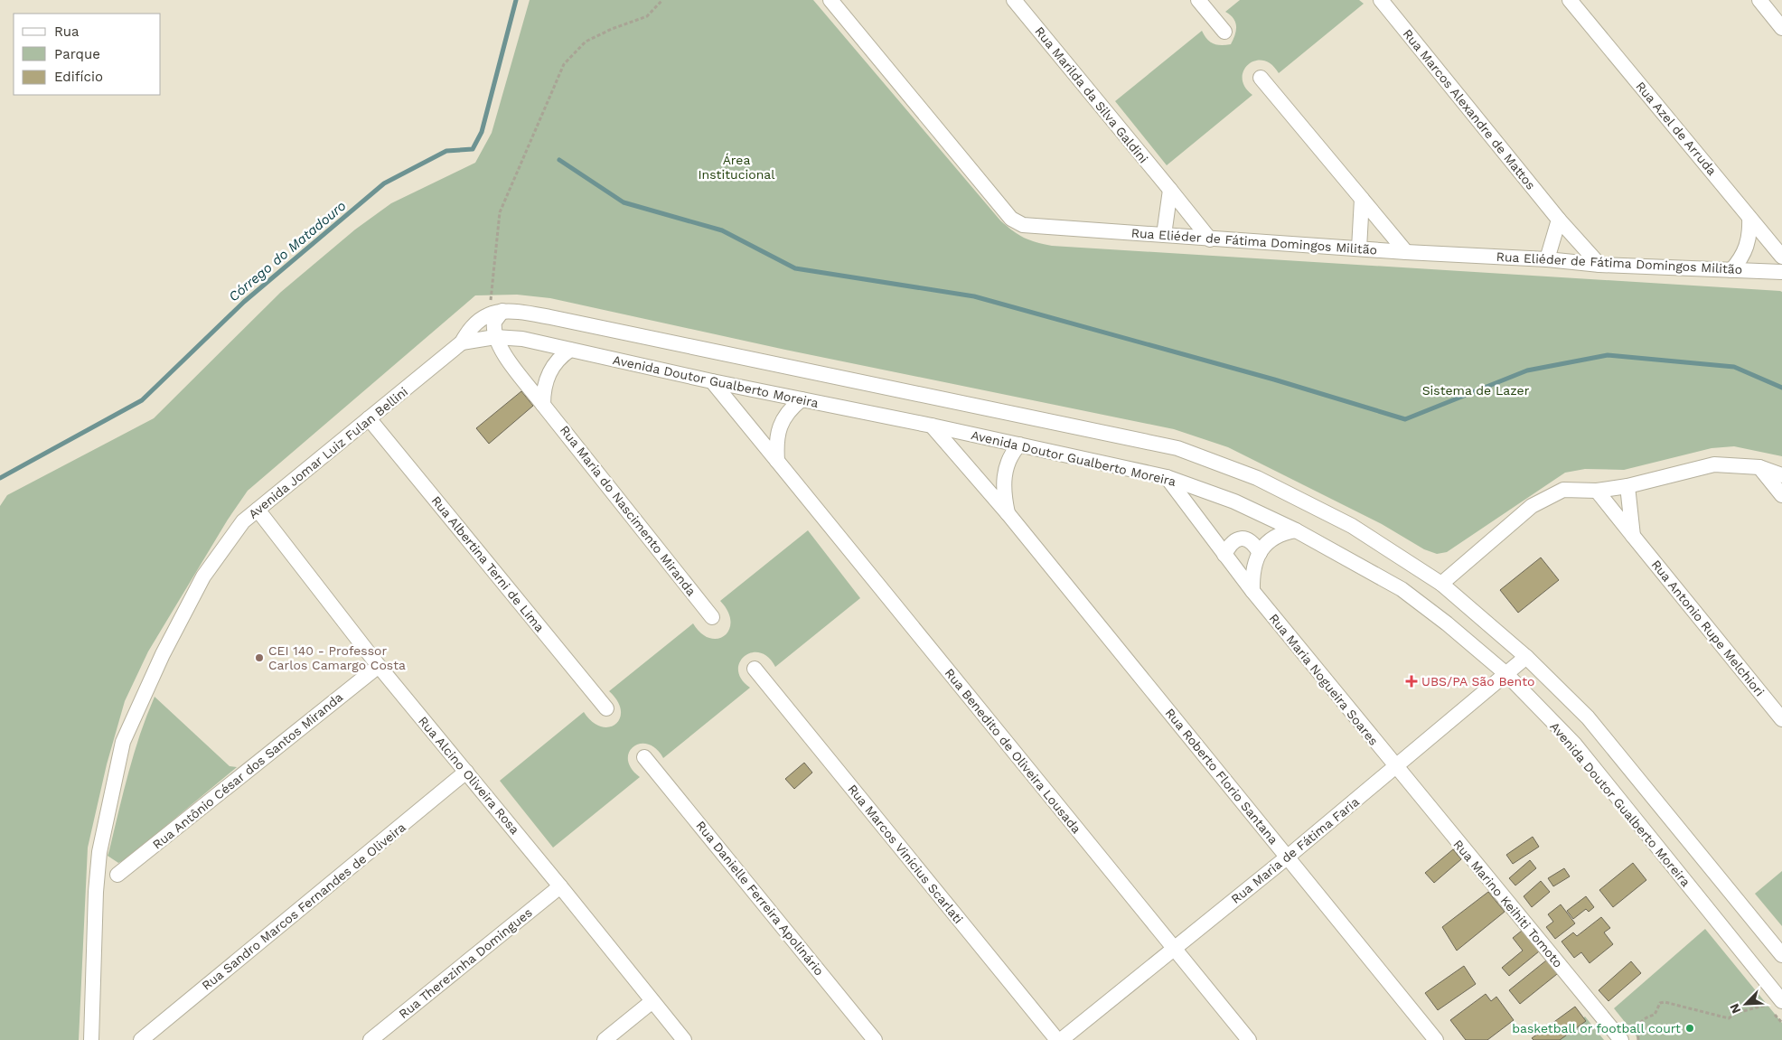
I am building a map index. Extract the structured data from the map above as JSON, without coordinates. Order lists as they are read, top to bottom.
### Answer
{
  "streets": {
    "street": [
      "Rua Marilda da Silva Galdini",
      "Rua Marcos Alexandre de Mattos",
      "Rua Azel de Arruda",
      "Rua Eliéder de Fátima Domingos Militão",
      "Avenida Doutor Gualberto Moreira",
      "Avenida Jomar Luiz Fulan Bellini",
      "Rua Maria do Nascimento Miranda",
      "Rua Albertina Terni de Lima",
      "Rua Antonio Rupe Melchiori",
      "Rua Maria Nogueira Soares",
      "Rua Benedito de Oliveira Lousada",
      "Rua Antônio César dos Santos Miranda",
      "Rua Alcino Oliveira Rosa",
      "Rua Roberto Florio Santana",
      "Rua Maria de Fátima Faria",
      "Rua Marcos Vinícius Scarlati",
      "Rua Danielle Ferreira Apolinário",
      "Rua Marino Keihiti Tomoto",
      "Rua Sandro Marcos Fernandes de Oliveira",
      "Rua Therezinha Domingues"
    ]
  },
  "crossings": [
    ["Rua Marilda da Silva Galdini", "Rua Eliéder de Fátima Domingos Militão"],
    ["Rua Marcos Alexandre de Mattos", "Rua Eliéder de Fátima Domingos Militão"],
    ["Avenida Doutor Gualberto Moreira", "Avenida Jomar Luiz Fulan Bellini"],
    ["Avenida Doutor Gualberto Moreira", "Rua Maria do Nascimento Miranda"],
    ["Avenida Doutor Gualberto Moreira", "Rua Maria Nogueira Soares"],
    ["Avenida Doutor Gualberto Moreira", "Rua Benedito de Oliveira Lousada"],
    ["Avenida Doutor Gualberto Moreira", "Rua Roberto Florio Santana"],
    ["Avenida Doutor Gualberto Moreira", "Rua Maria de Fátima Faria"],
    ["Avenida Jomar Luiz Fulan Bellini", "Rua Albertina Terni de Lima"],
    ["Avenida Jomar Luiz Fulan Bellini", "Rua Antônio César dos Santos Miranda"],
    ["Avenida Jomar Luiz Fulan Bellini", "Rua Alcino Oliveira Rosa"],
    ["Rua Maria Nogueira Soares", "Rua Maria de Fátima Faria"],
    ["Rua Maria Nogueira Soares", "Rua Marino Keihiti Tomoto"],
    ["Rua Benedito de Oliveira Lousada", "Rua Maria de Fátima Faria"],
    ["Rua Antônio César dos Santos Miranda", "Rua Alcino Oliveira Rosa"],
    ["Rua Alcino Oliveira Rosa", "Rua Sandro Marcos Fernandes de Oliveira"],
    ["Rua Alcino Oliveira Rosa", "Rua Therezinha Domingues"],
    ["Rua Roberto Florio Santana", "Rua Maria de Fátima Faria"],
    ["Rua Maria de Fátima Faria", "Rua Marino Keihiti Tomoto"]
  ],
  "water": ["Córrego do Matadouro"],
  "parks": ["Área Institucional", "Sistema de Lazer"],
  "places": {
    "other": ["CEI 140 - Professor Carlos Camargo Costa", "basketball or football court"],
    "health": ["UBS/PA São Bento"]
  },
  "legend": ["Rua", "Parque", "Edifício"],
  "north": "bottom left"
}
